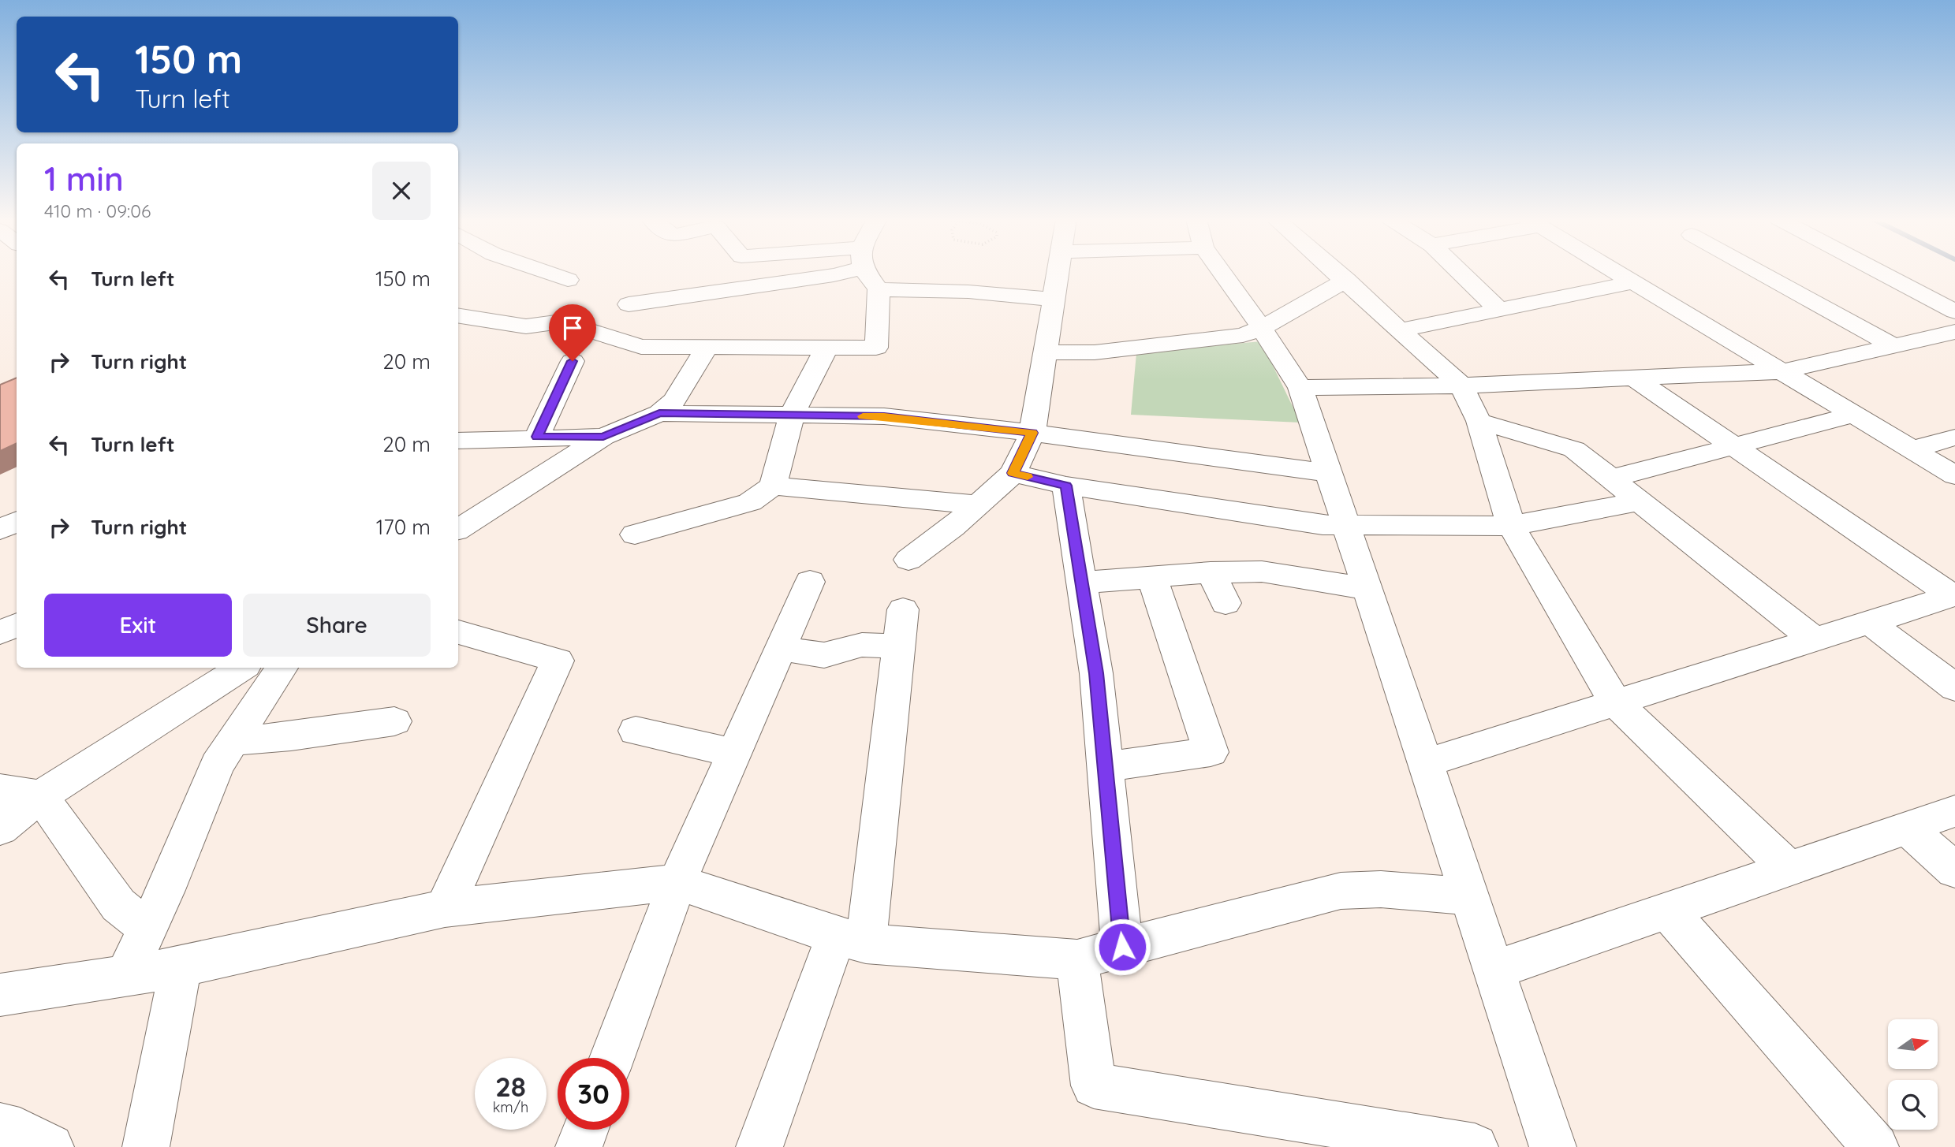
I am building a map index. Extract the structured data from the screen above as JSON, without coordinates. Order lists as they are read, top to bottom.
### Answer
{
  "north": "right",
  "page": {
    "turn": ["150 m", "Turn left"],
    "heading": ["1 min", "410 m · 09:06"],
    "list": [
      {
        "name": "Turn left",
        "value": "150 m"
      },
      {
        "name": "Turn right",
        "value": "20 m"
      },
      {
        "name": "Turn left",
        "value": "20 m"
      },
      {
        "name": "Turn right",
        "value": "170 m"
      }
    ],
    "buttons": ["Exit", "Share"],
    "speed": "28 km/h",
    "limit": "30"
  }
}
